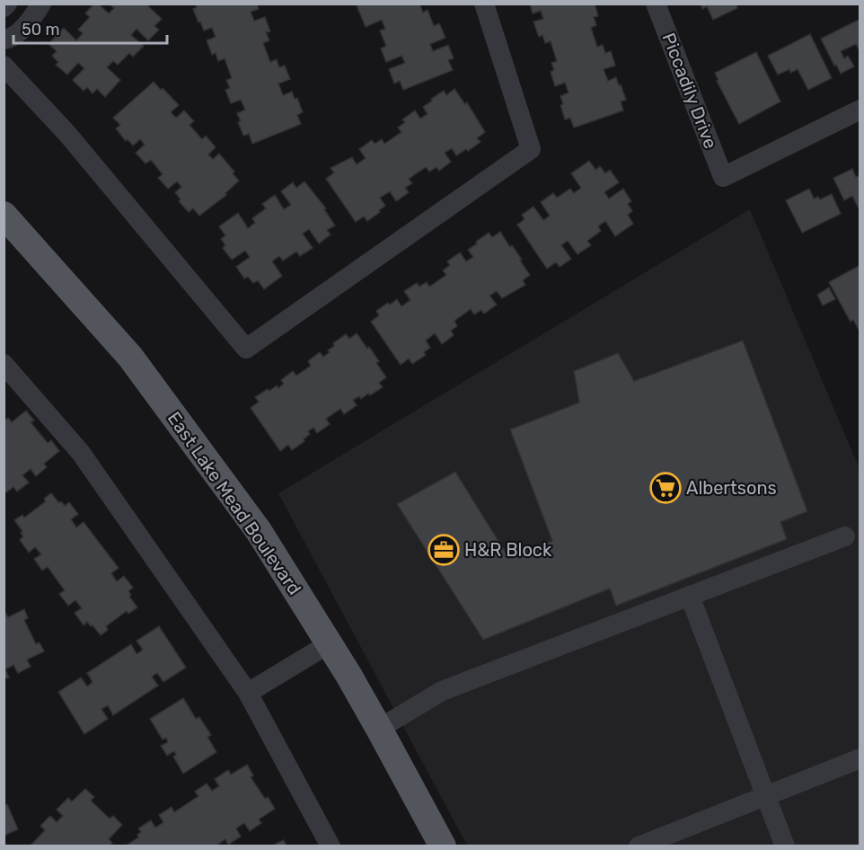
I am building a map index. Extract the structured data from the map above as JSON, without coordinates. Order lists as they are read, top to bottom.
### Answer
{
  "streets": {
    "main road": ["East Lake Mead Boulevard"],
    "street": ["Piccadily Drive"]
  },
  "places": {
    "supermarket": ["Albertsons"],
    "office": ["H&R Block"]
  },
  "scale_bar": "50 m"
}
